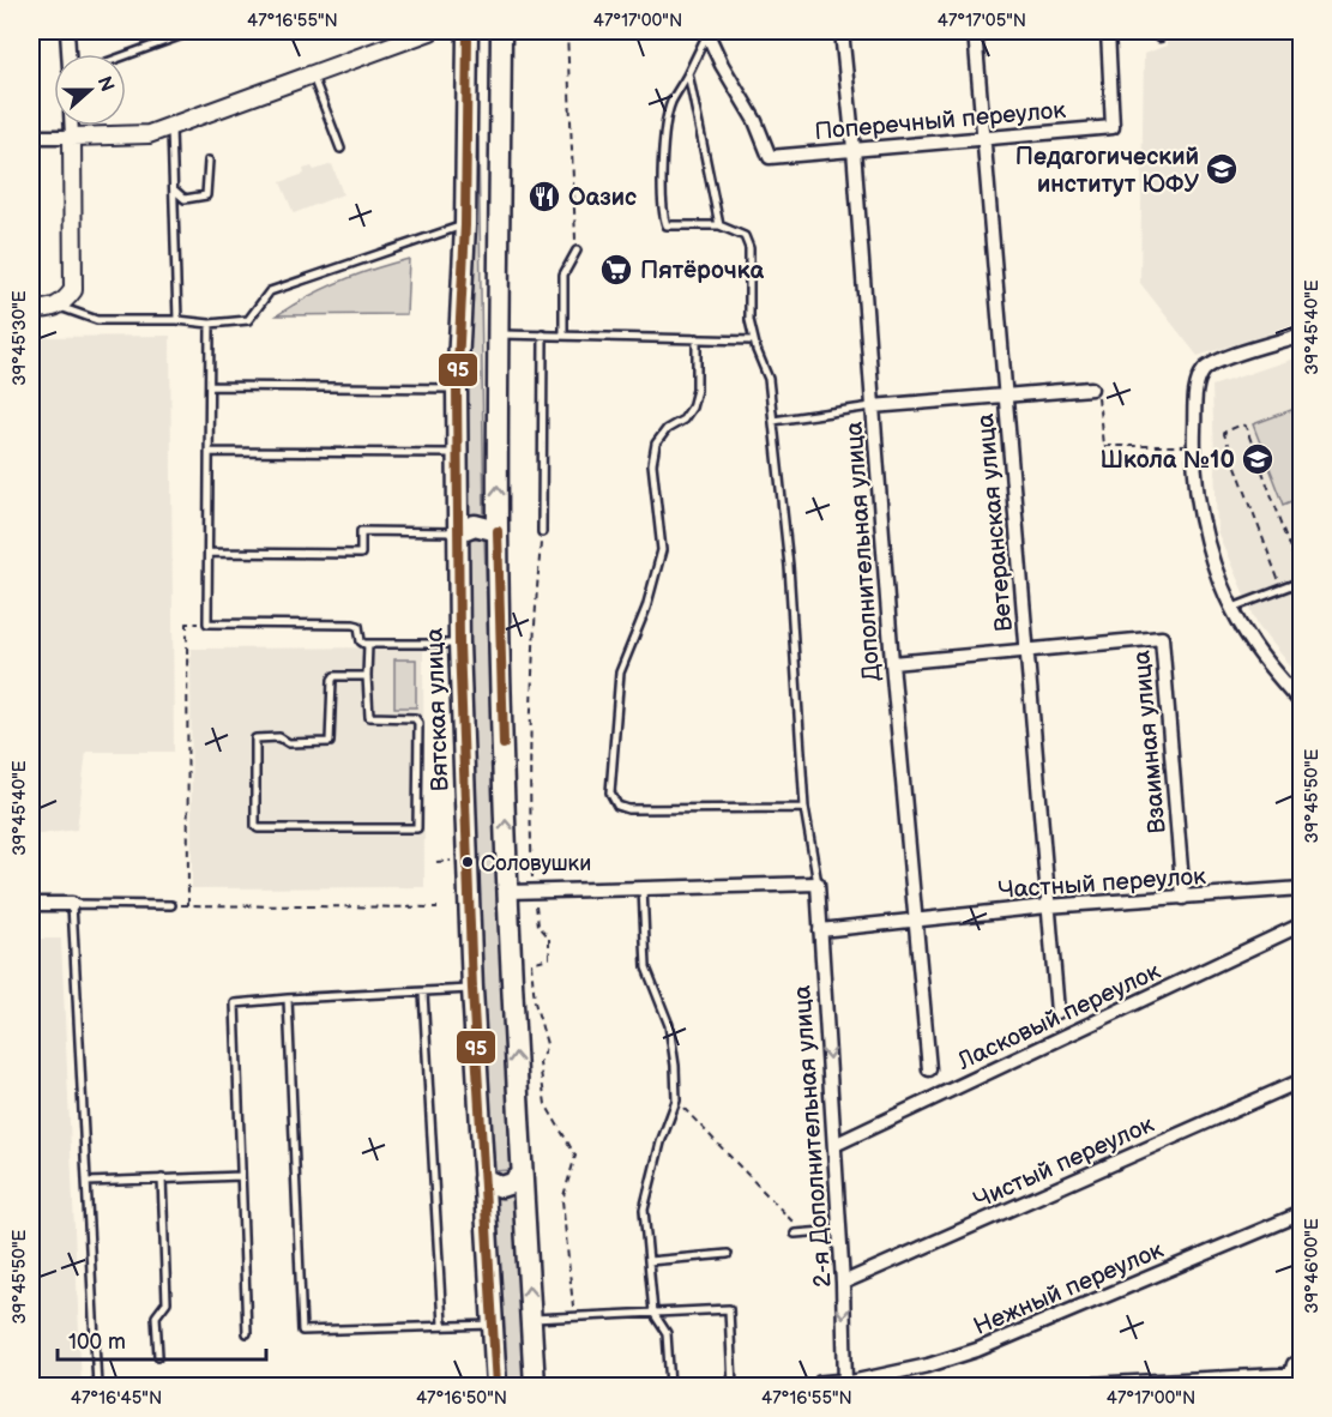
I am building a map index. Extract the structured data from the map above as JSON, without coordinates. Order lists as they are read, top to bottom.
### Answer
{
  "streets": {
    "main road": ["Вятская улица"],
    "street": [
      "Поперечный переулок",
      "Ветеранская улица",
      "Дополнительная улица",
      "Взаимная улица",
      "Частный переулок",
      "Ласковый переулок",
      "2-я Дополнительная улица",
      "Чистый переулок",
      "Нежный переулок"
    ]
  },
  "crossings": [
    ["Поперечный переулок", "Ветеранская улица"],
    ["Поперечный переулок", "Дополнительная улица"],
    ["Ветеранская улица", "Взаимная улица"],
    ["Ветеранская улица", "Частный переулок"],
    ["Дополнительная улица", "Взаимная улица"],
    ["Дополнительная улица", "Частный переулок"],
    ["Взаимная улица", "Частный переулок"],
    ["Частный переулок", "2-я Дополнительная улица"],
    ["Ласковый переулок", "2-я Дополнительная улица"],
    ["2-я Дополнительная улица", "Чистый переулок"],
    ["2-я Дополнительная улица", "Нежный переулок"]
  ],
  "one_way": ["2-я Дополнительная улица"],
  "places": {
    "school or university": ["Педагогический институт ЮФУ", "Школа №10"],
    "restaurant": ["Оазис"],
    "supermarket": ["Пятёрочка"],
    "other": ["Соловушки"]
  },
  "lines": ["transit line 95"],
  "scale_bar": "100 m",
  "north": "right",
  "coordinates": [
    "47°16'55\"N",
    "47°17'00\"N",
    "47°17'05\"N",
    "39°45'40\"E",
    "39°45'30\"E",
    "39°45'50\"E",
    "39°46'00\"E",
    "47°16'45\"N",
    "47°16'50\"N"
  ]
}
